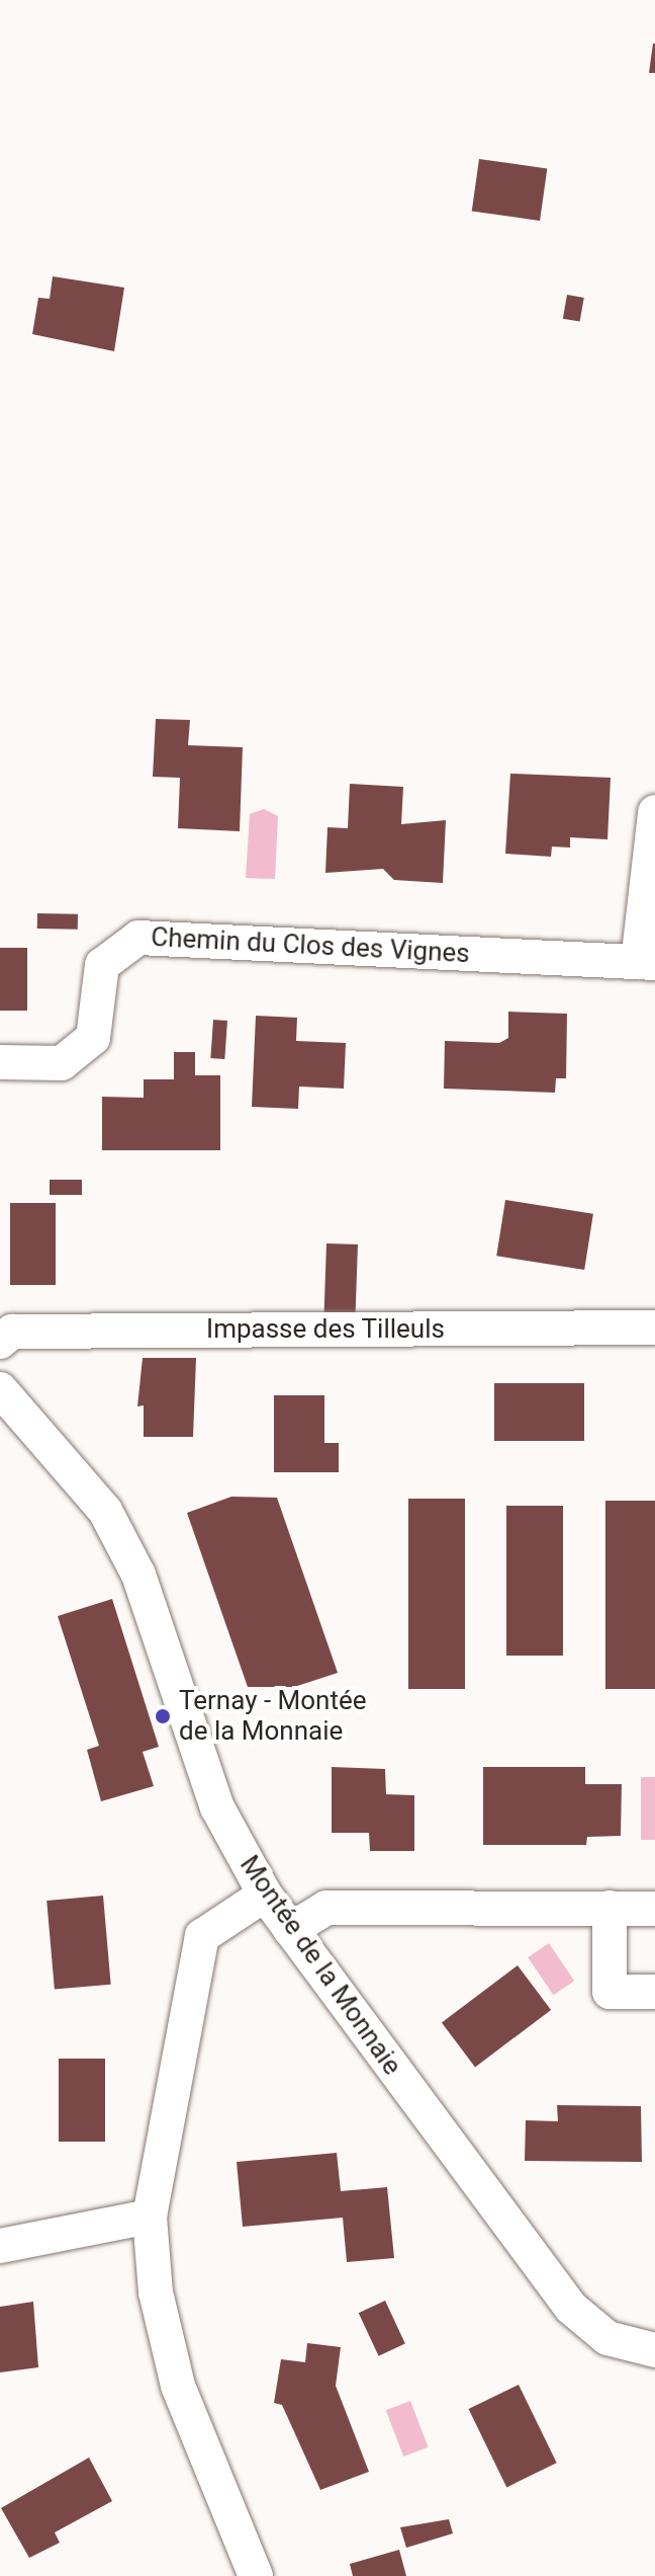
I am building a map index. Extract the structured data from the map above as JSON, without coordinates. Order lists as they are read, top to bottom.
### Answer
{
  "streets": {
    "street": ["Chemin du Clos des Vignes", "Impasse des Tilleuls", "Montée de la Monnaie"]
  },
  "places": ["Ternay - Montée de la Monnaie"]
}
